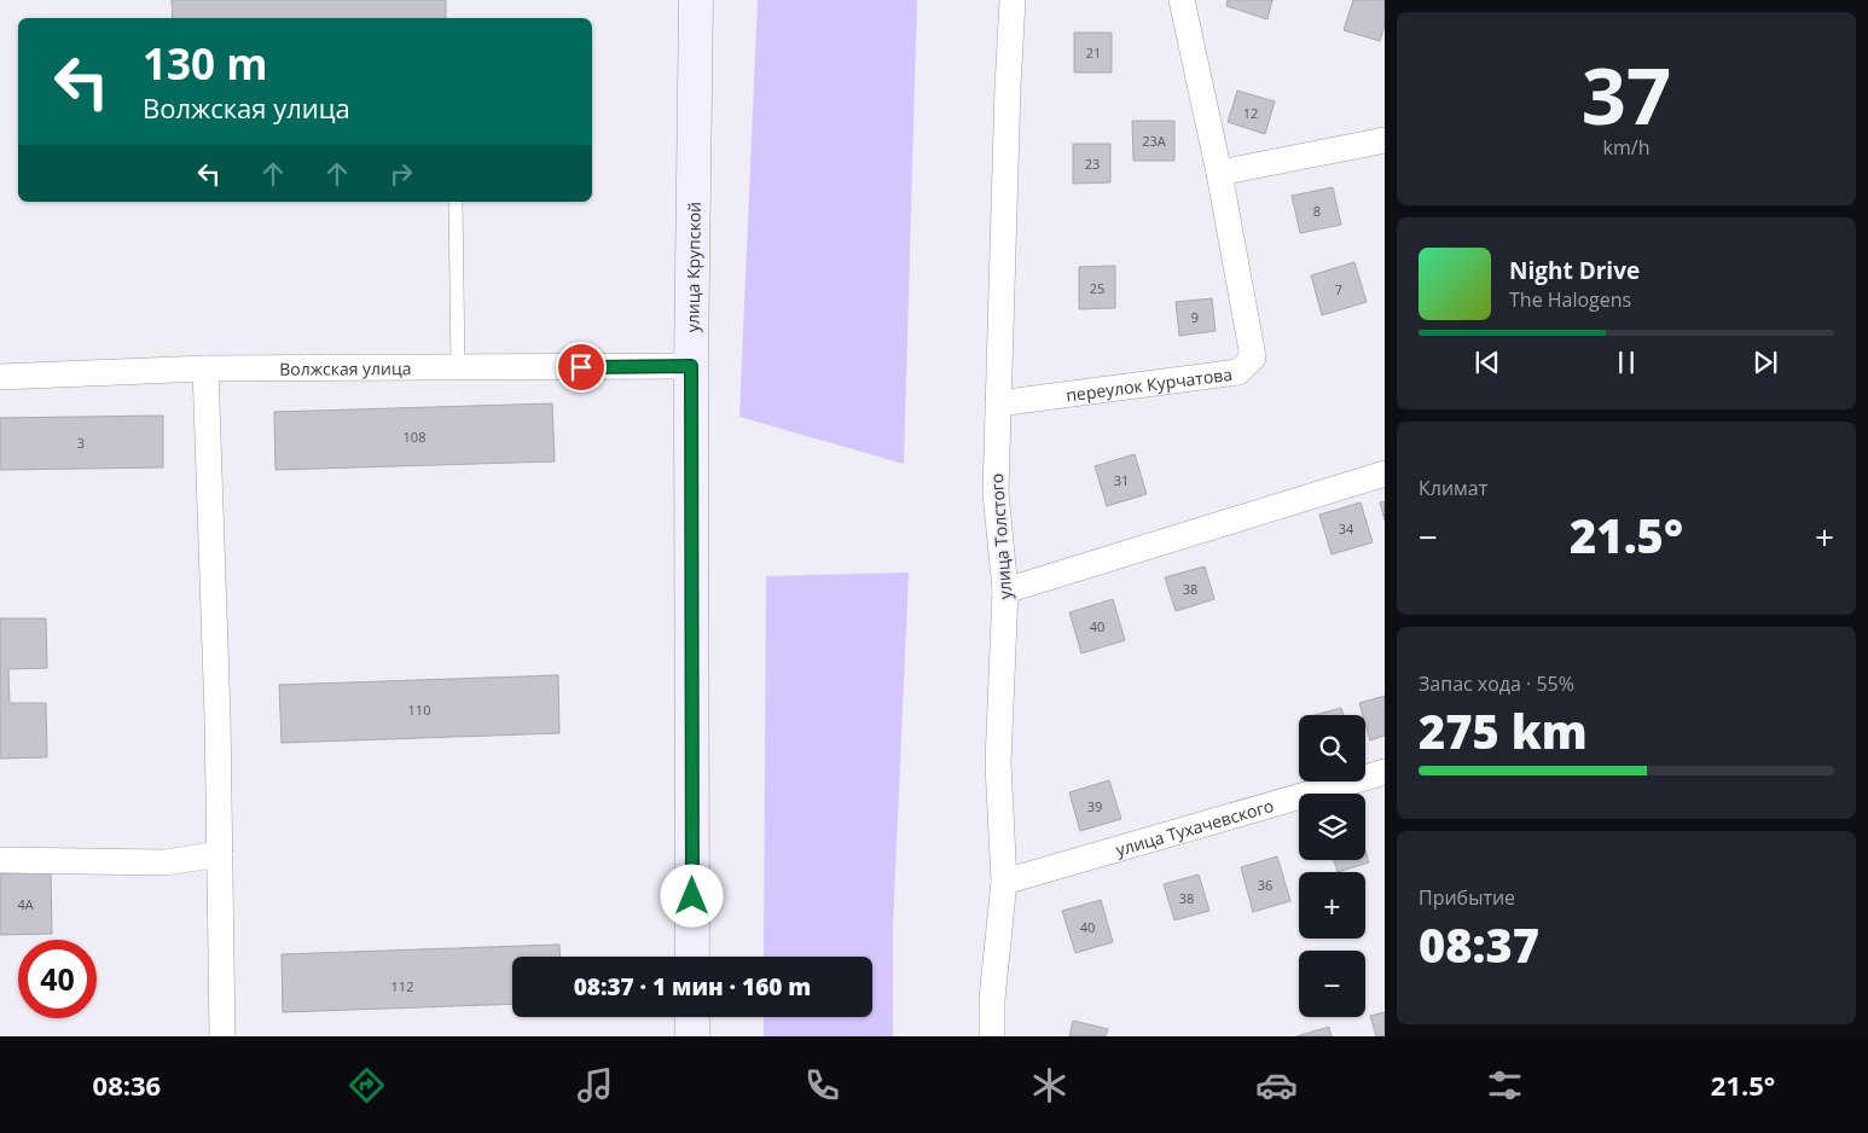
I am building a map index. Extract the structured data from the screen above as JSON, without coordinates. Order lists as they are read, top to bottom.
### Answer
{
  "streets": {
    "street": [
      "улица Крупской",
      "Волжская улица",
      "переулок Курчатова",
      "улица Толстого",
      "улица Тухачевского"
    ]
  },
  "crossings": [
    ["улица Крупской", "Волжская улица"],
    ["переулок Курчатова", "улица Толстого"],
    ["улица Толстого", "улица Тухачевского"]
  ],
  "house_numbers": [
    "21",
    "12",
    "23А",
    "23",
    "8",
    "25",
    "7",
    "9",
    "108",
    "3",
    "31",
    "34",
    "38",
    "40",
    "110",
    "39",
    "36",
    "38",
    "4А",
    "40",
    "112"
  ],
  "page": {
    "tile": [
      ["37", "km/h"],
      "Климат",
      ["Запас хода · 55%", "275 km"],
      ["Прибытие", "08:37"]
    ],
    "turn": ["130 m", "Волжская улица"],
    "song": ["Night Drive", "The Halogens"],
    "heat": ["−", "21.5°", "+"],
    "map_buttons": ["+", "−"],
    "limit": "40",
    "trip": "08:37 · 1 мин · 160 m",
    "tabs": ["08:36", "21.5°"]
  }
}
